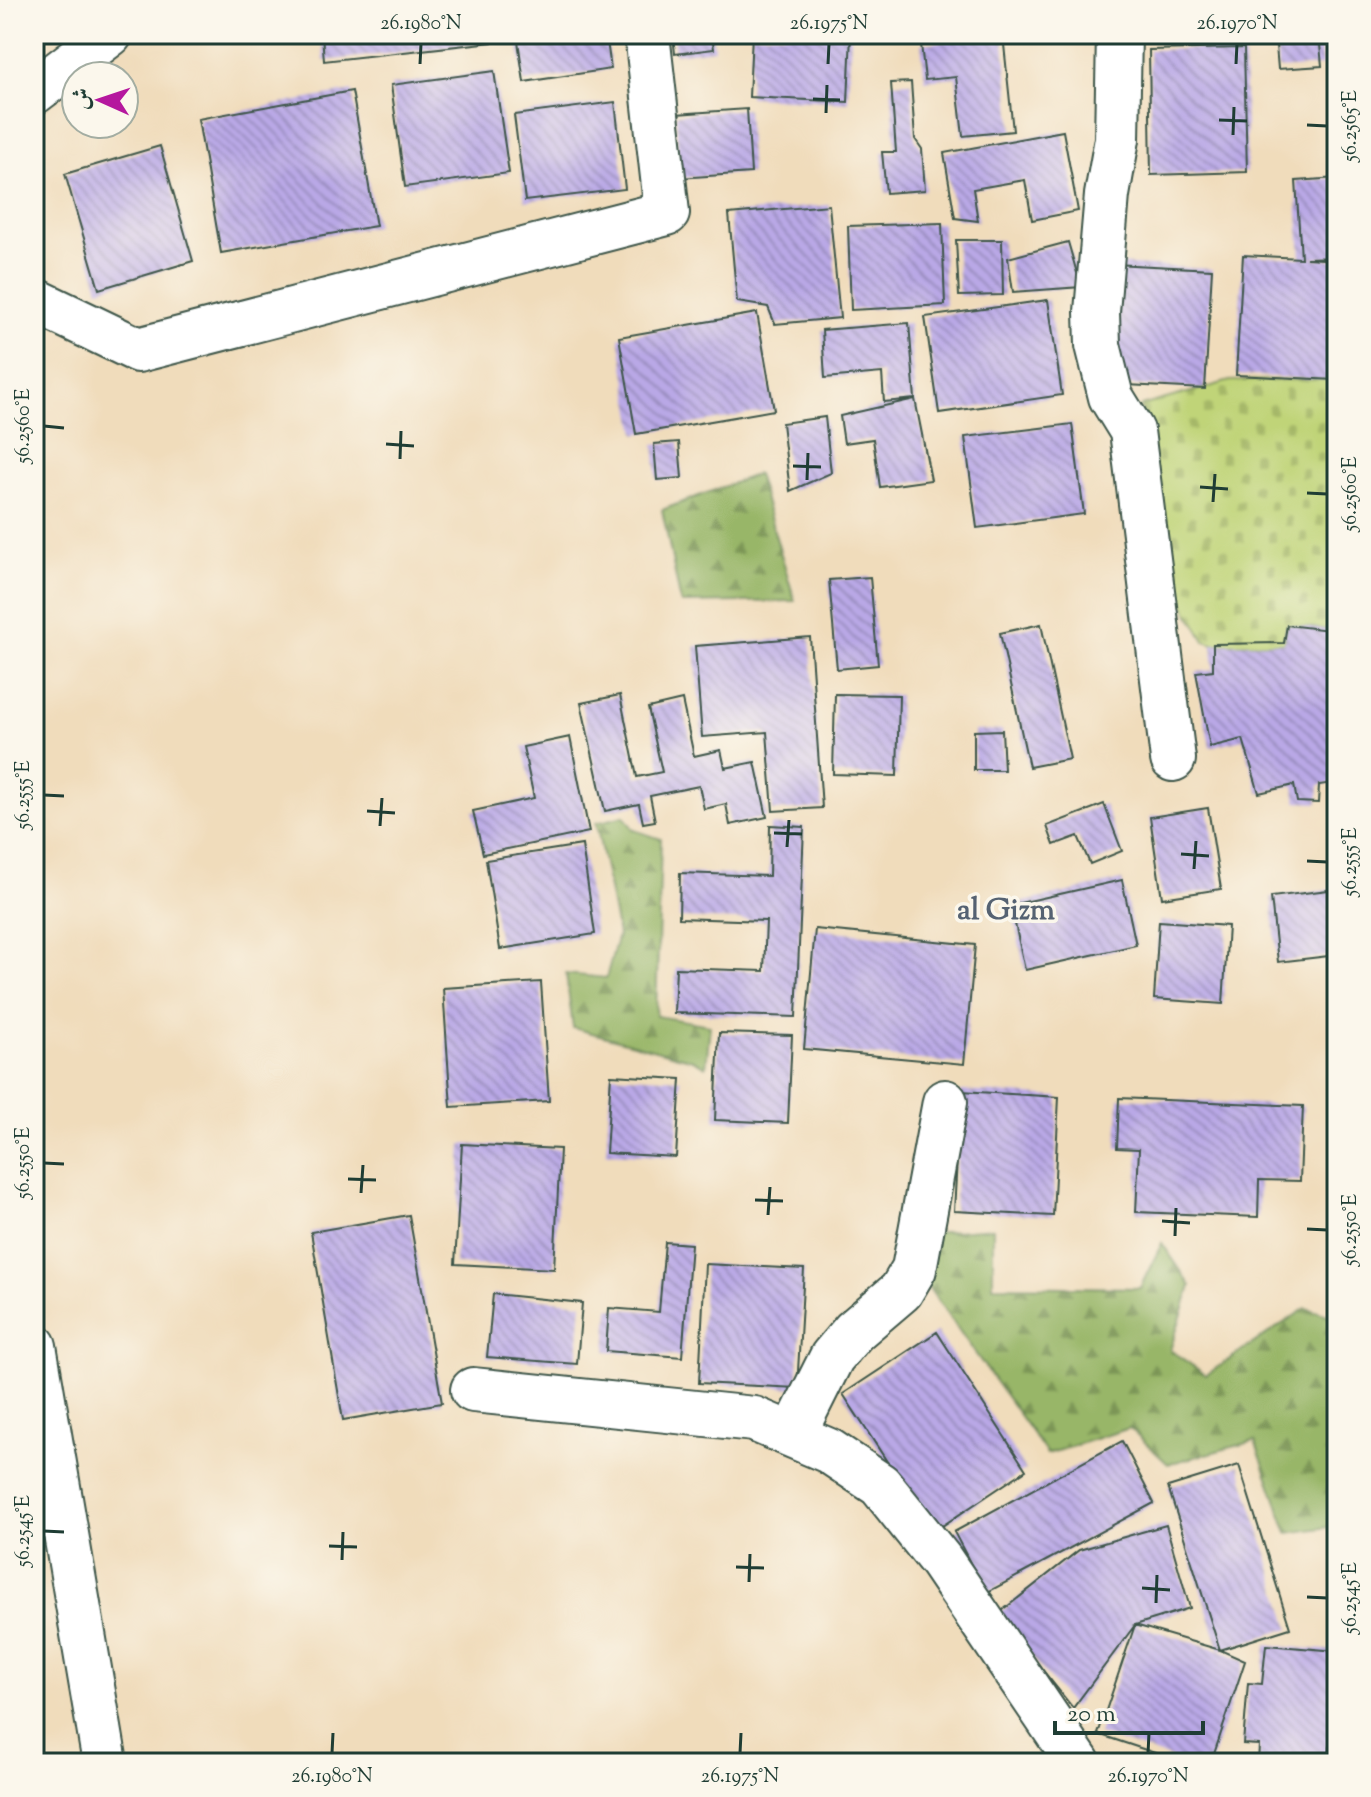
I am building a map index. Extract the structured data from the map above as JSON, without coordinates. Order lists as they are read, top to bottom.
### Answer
{
  "districts": ["al Gizm"],
  "scale_bar": "20 m",
  "north": "left",
  "coordinates": [
    "26.1980°N",
    "26.1975°N",
    "26.1970°N",
    "56.2565°E",
    "56.2560°E",
    "56.2555°E",
    "56.2550°E",
    "56.2545°E"
  ]
}
